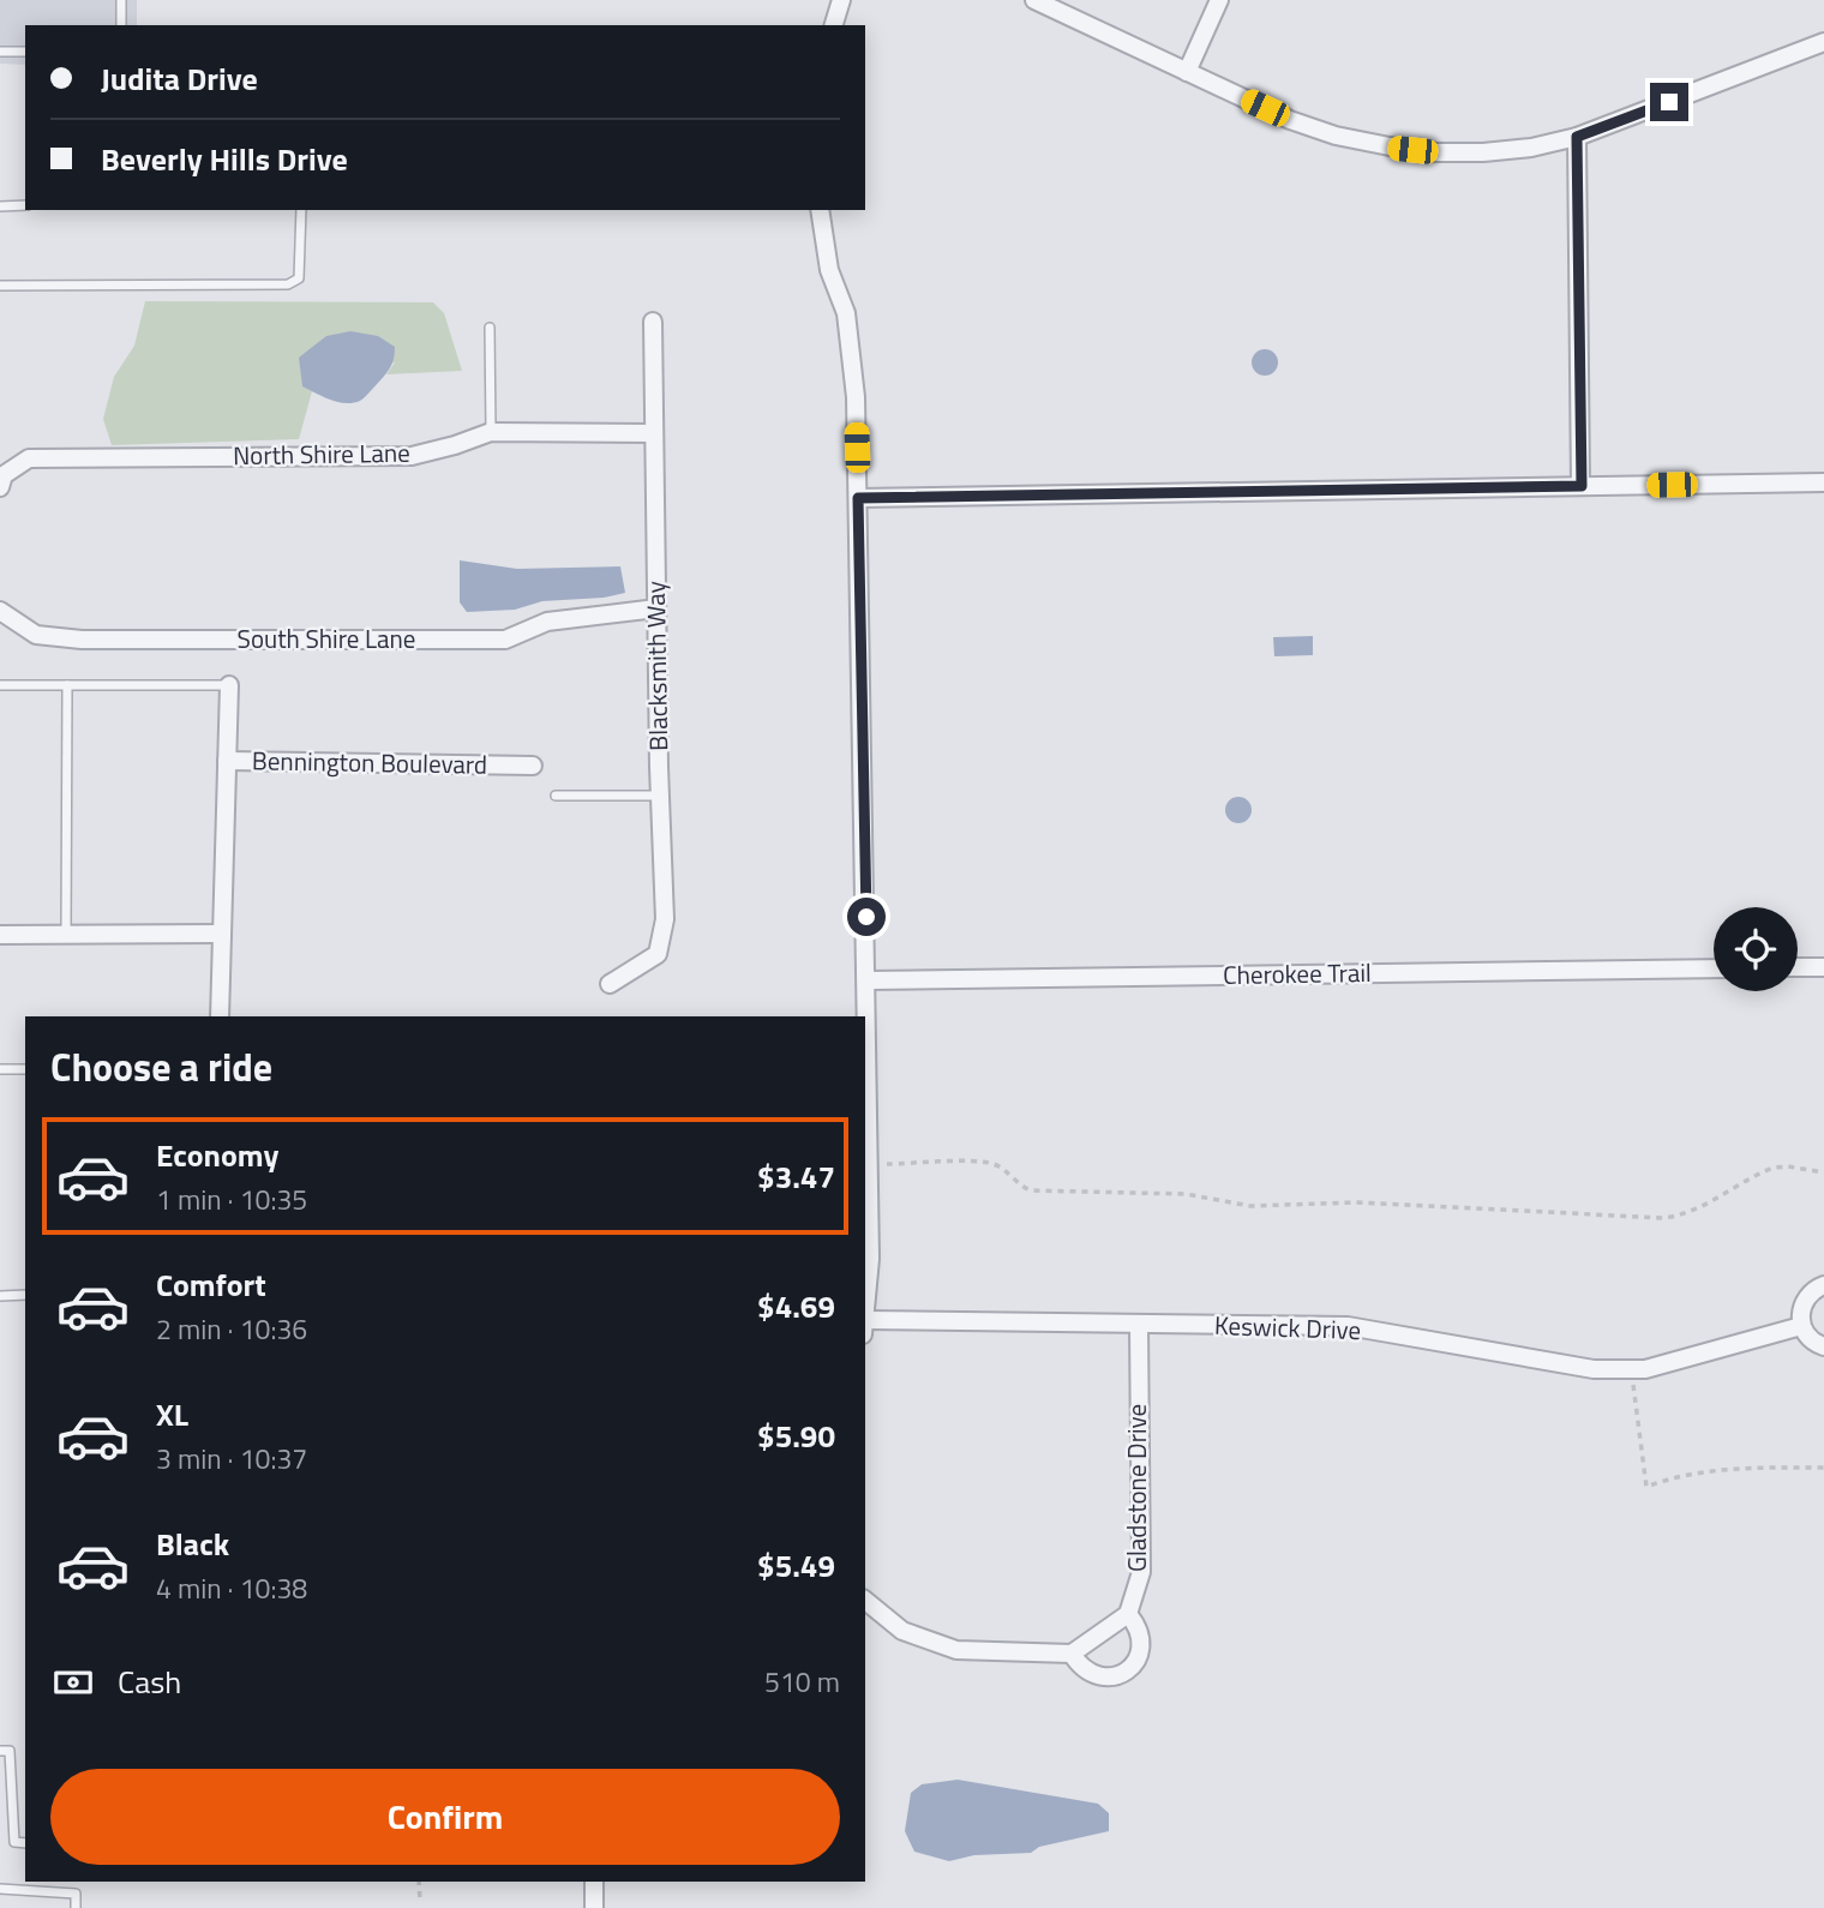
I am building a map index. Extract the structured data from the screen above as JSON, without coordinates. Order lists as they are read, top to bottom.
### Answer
{
  "streets": {
    "street": [
      "North Shire Lane",
      "South Shire Lane",
      "Blacksmith Way",
      "Bennington Boulevard",
      "Cherokee Trail",
      "Keswick Drive",
      "Gladstone Drive"
    ]
  },
  "crossings": [
    ["North Shire Lane", "Blacksmith Way"],
    ["South Shire Lane", "Blacksmith Way"],
    ["Keswick Drive", "Gladstone Drive"]
  ],
  "page": {
    "banner": ["Judita Drive", "Beverly Hills Drive"],
    "heading": "Choose a ride",
    "list": [
      {
        "name": "Economy",
        "note": "1 min · 10:35",
        "value": "$3.47"
      },
      {
        "name": "Comfort",
        "note": "2 min · 10:36",
        "value": "$4.69"
      },
      {
        "name": "XL",
        "note": "3 min · 10:37",
        "value": "$5.90"
      },
      {
        "name": "Black",
        "note": "4 min · 10:38",
        "value": "$5.49"
      }
    ],
    "pay": ["Cash", "510 m"],
    "buttons": "Confirm"
  }
}
